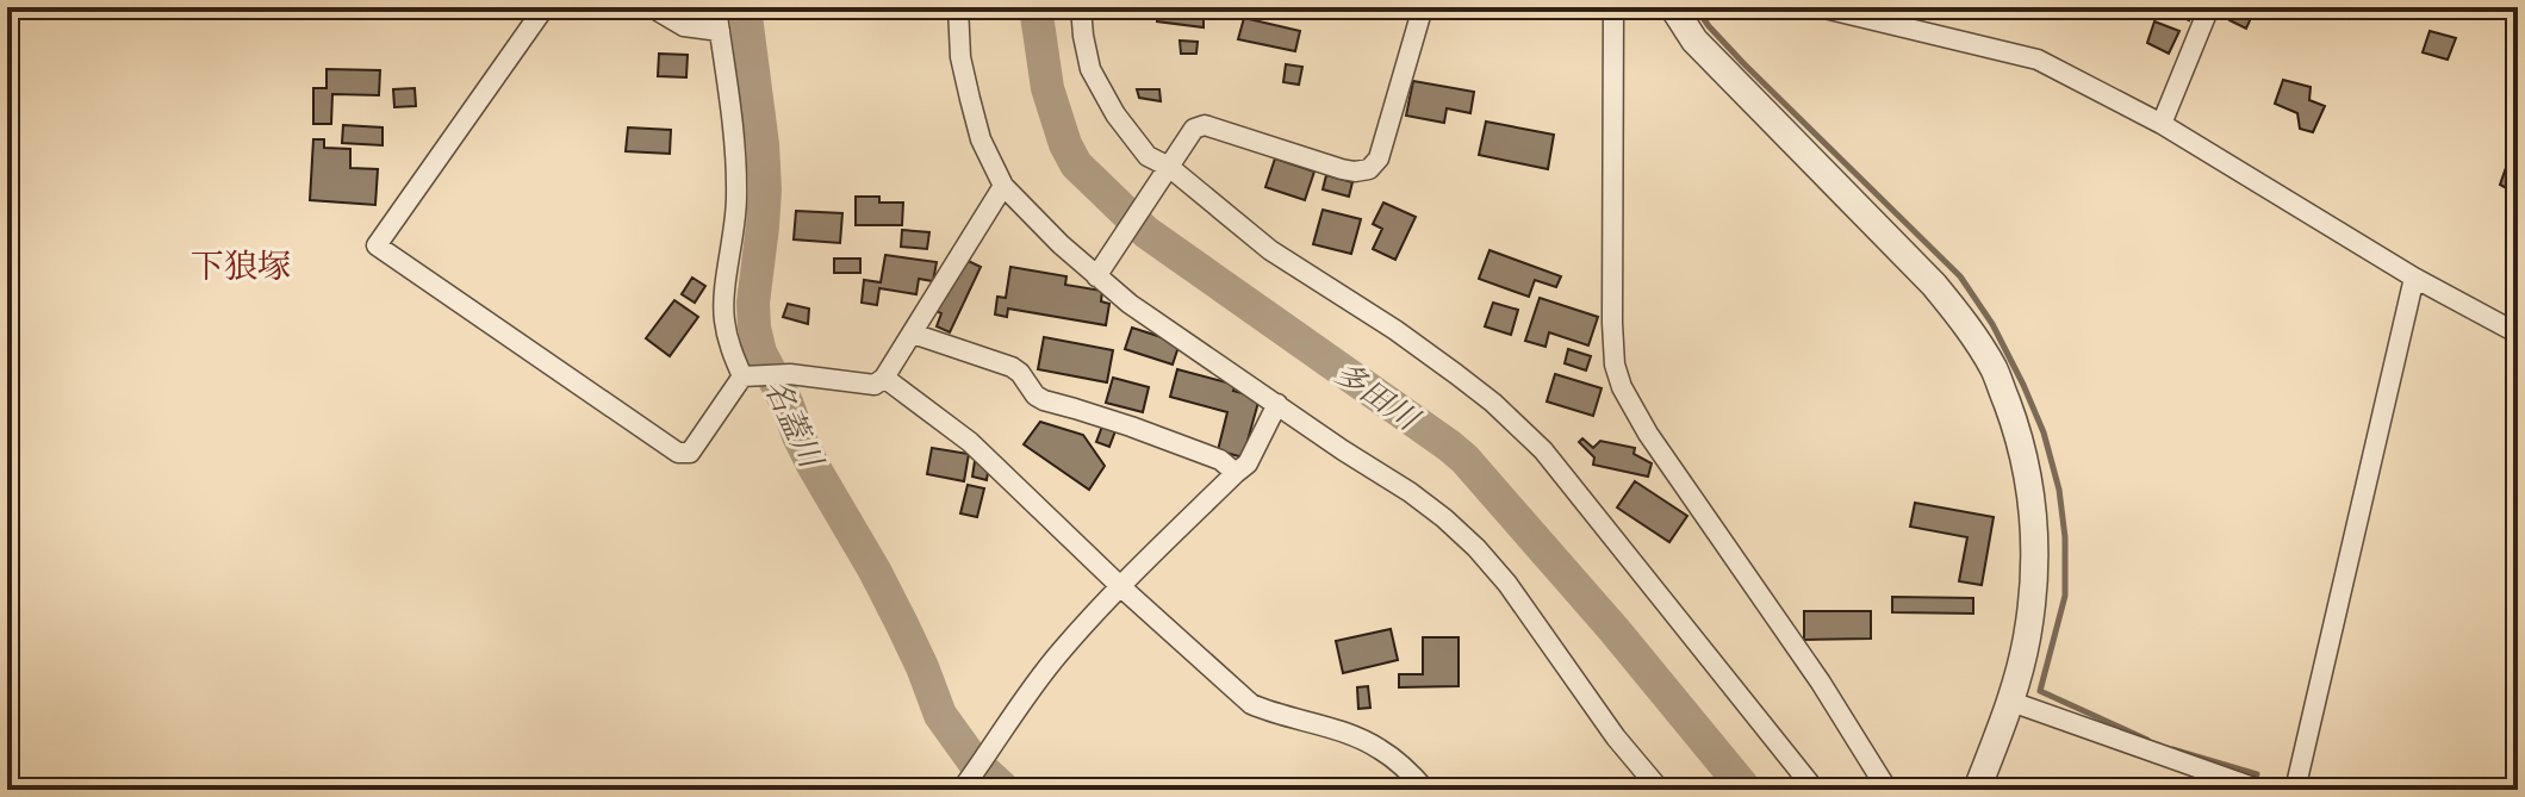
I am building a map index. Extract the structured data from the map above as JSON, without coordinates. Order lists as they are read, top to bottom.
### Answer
{
  "districts": ["下狼塚"],
  "water": ["多田川", "名蓋川"]
}
